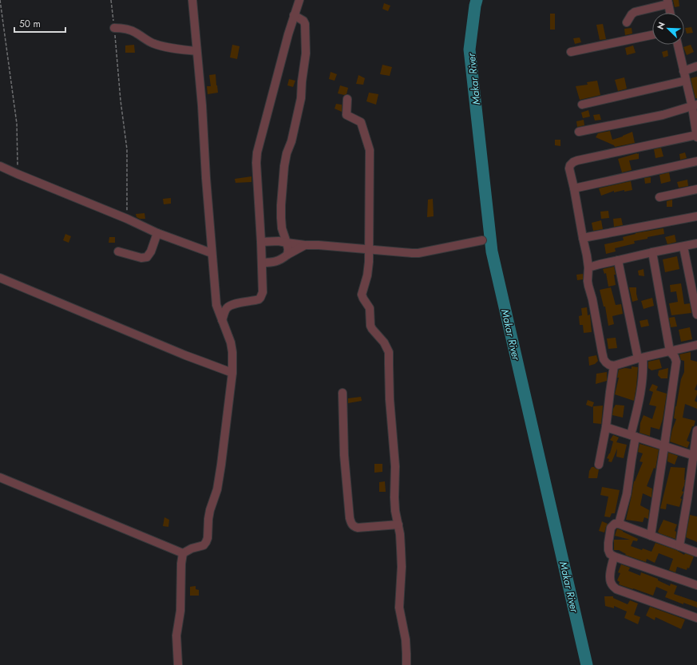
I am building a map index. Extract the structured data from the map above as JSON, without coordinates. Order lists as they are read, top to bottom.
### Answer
{
  "water": ["Makar River"],
  "scale_bar": "50 m",
  "north": "top left"
}
